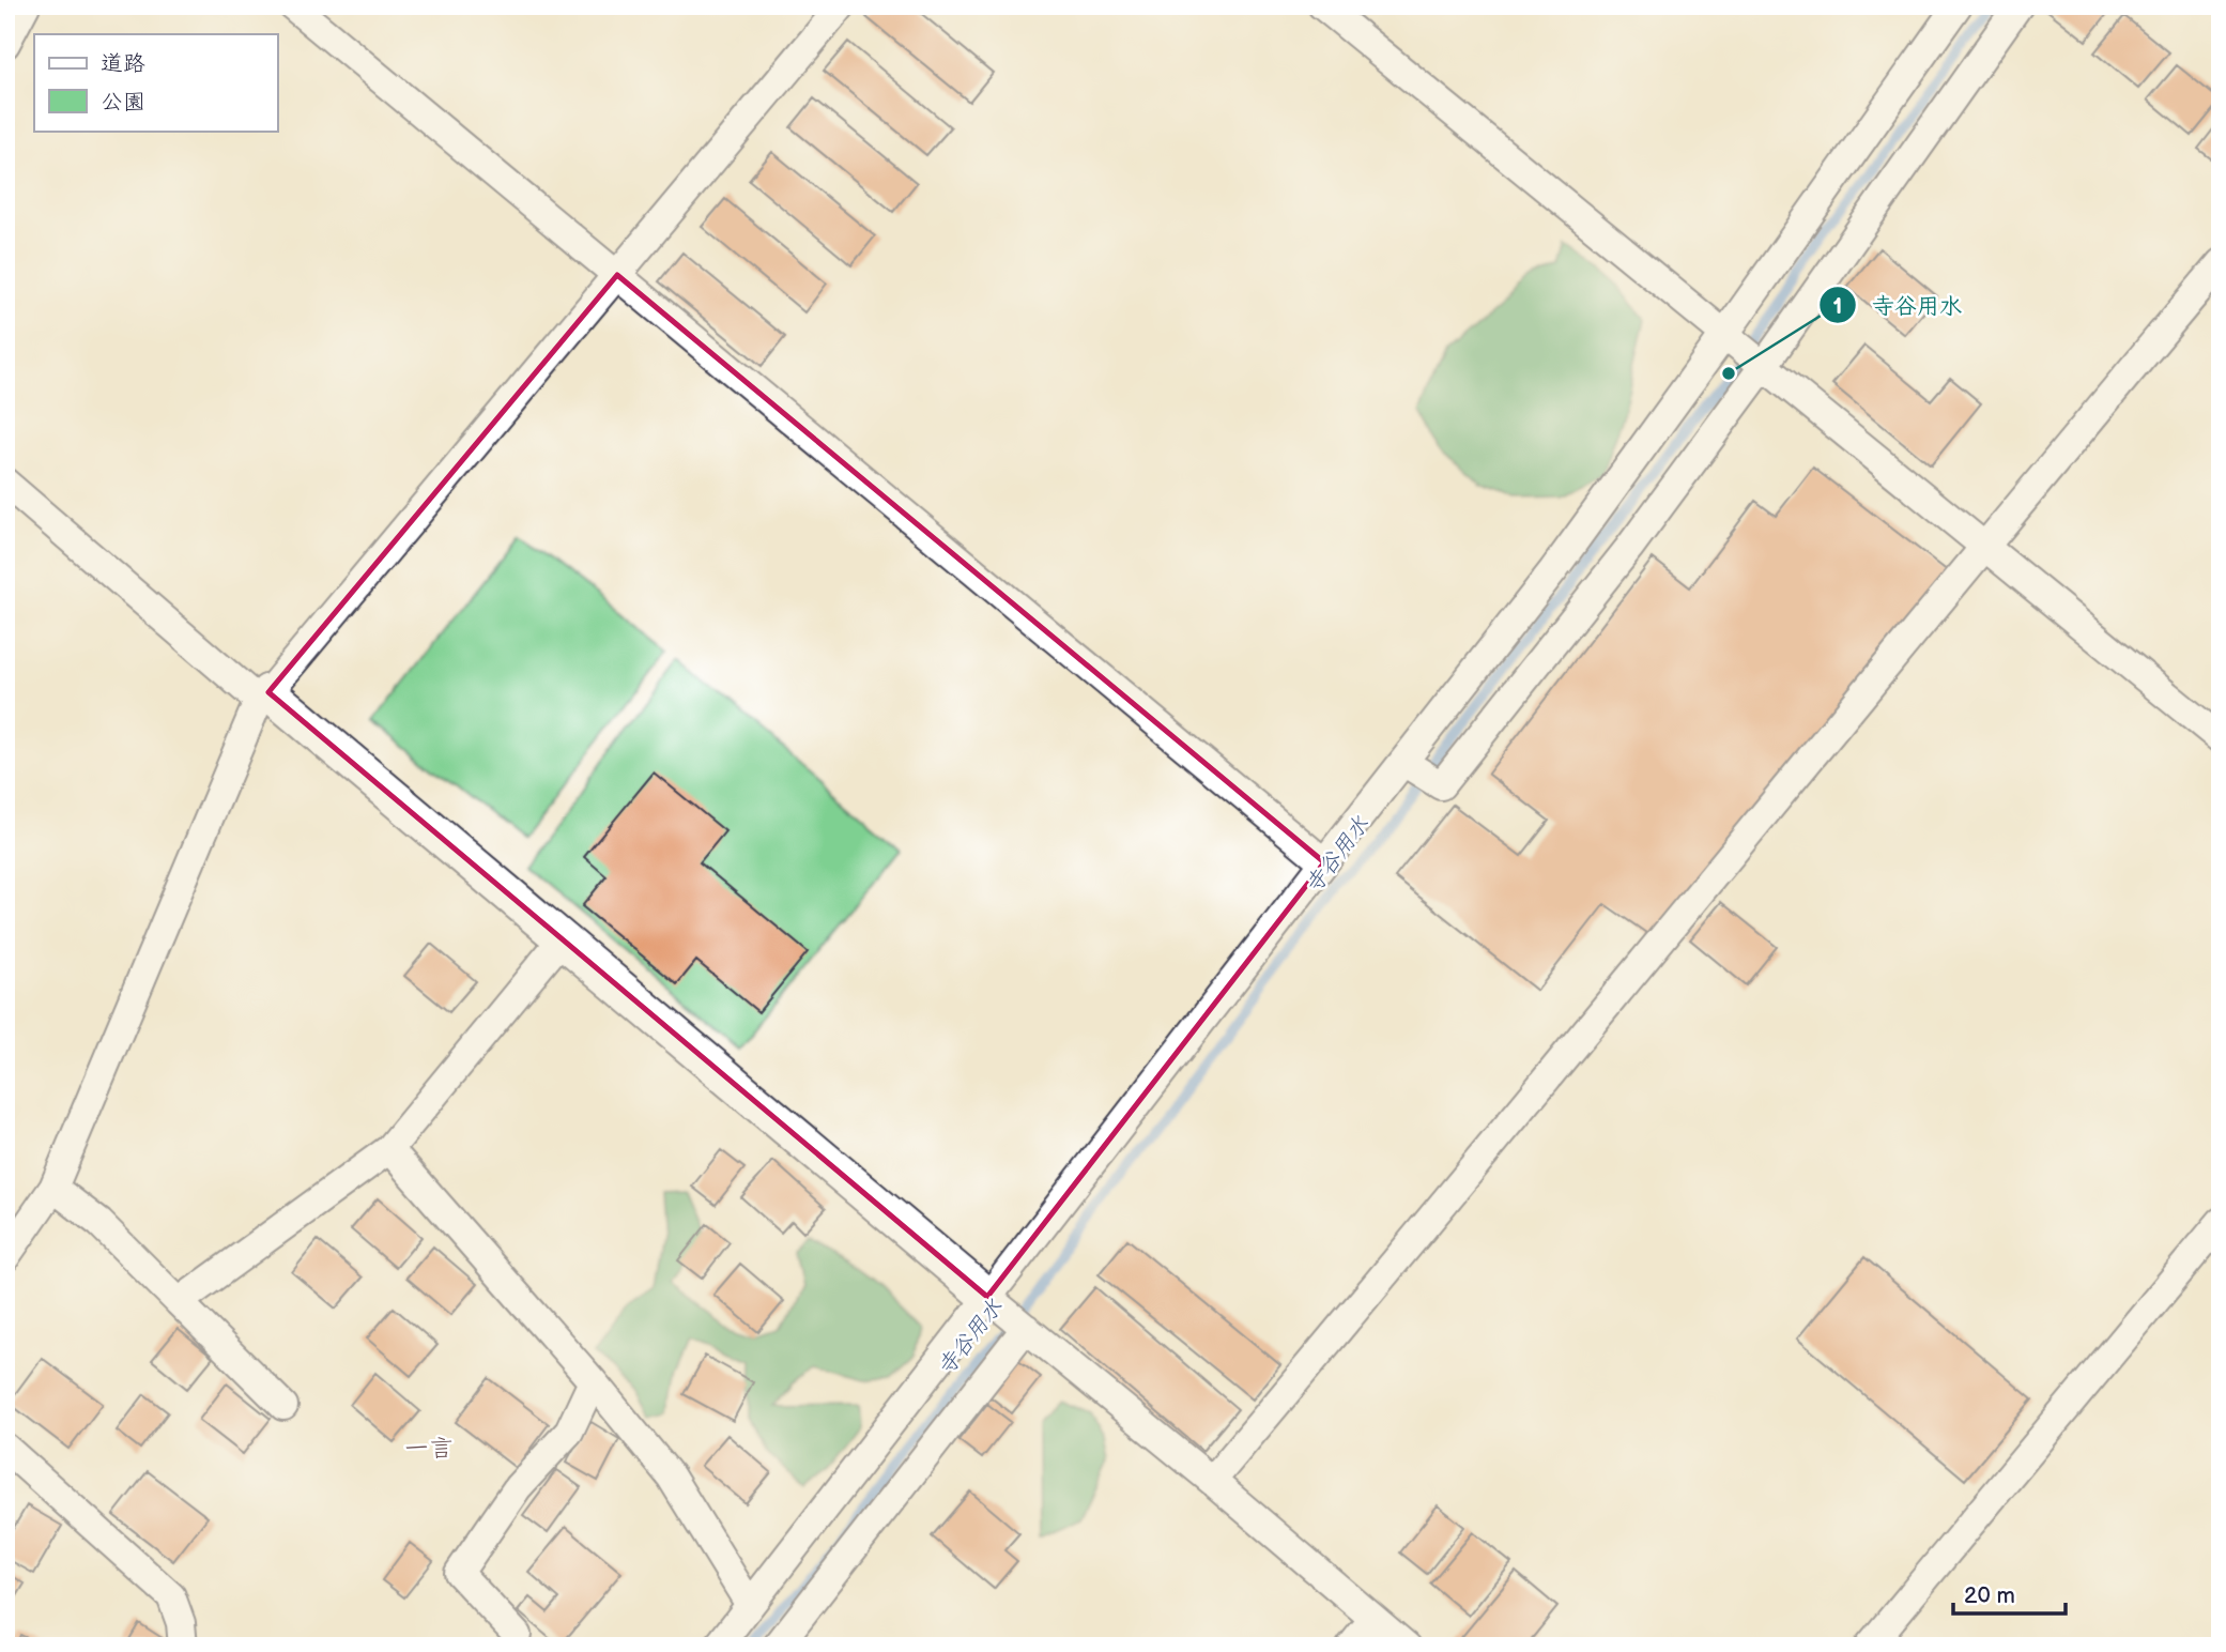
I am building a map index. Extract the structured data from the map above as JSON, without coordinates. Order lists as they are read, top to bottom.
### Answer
{
  "districts": ["一言"],
  "water": ["寺谷用水"],
  "places": ["寺谷用水"],
  "legend": ["道路", "公園"],
  "scale_bar": "20 m"
}
